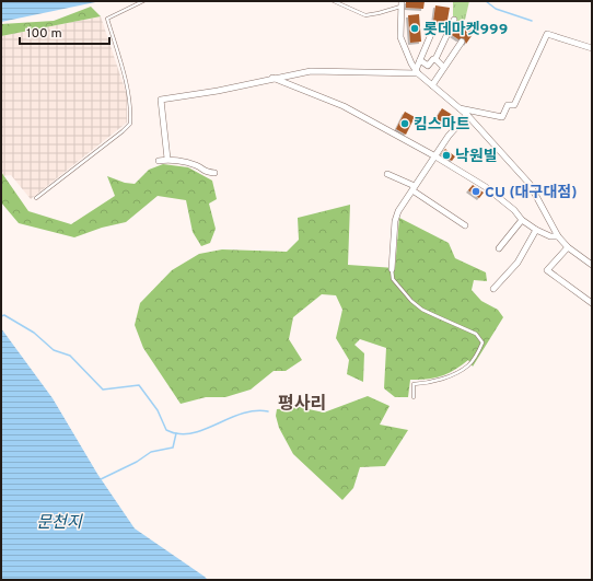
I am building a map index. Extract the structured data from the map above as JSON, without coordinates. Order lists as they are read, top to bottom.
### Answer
{
  "districts": ["평사리"],
  "water": ["문천지"],
  "places": [
    "롯데마켓999",
    "킴스마트",
    "낙원빌",
    "CU (대구대점)"
  ],
  "scale_bar": "100 m"
}
